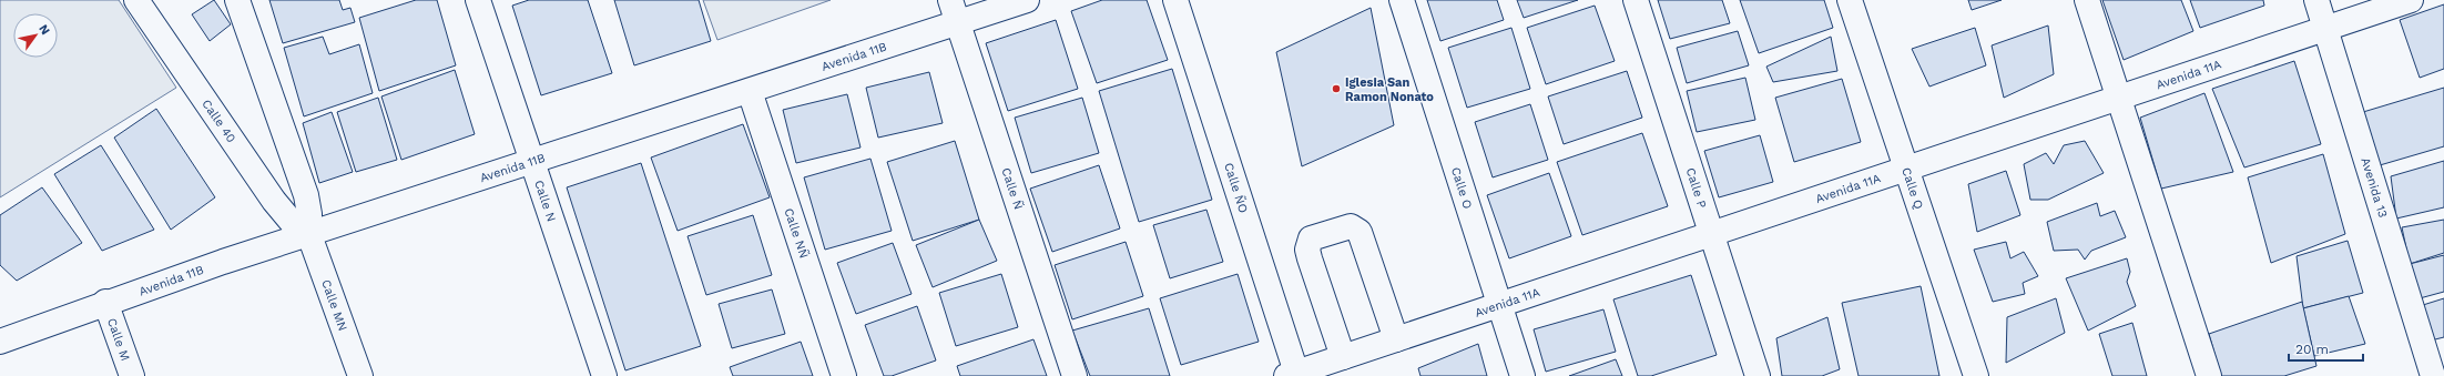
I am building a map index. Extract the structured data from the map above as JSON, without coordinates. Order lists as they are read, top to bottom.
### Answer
{
  "streets": {
    "street": [
      "Avenida 11B",
      "Avenida 11A",
      "Calle 40",
      "Calle O",
      "Avenida 13",
      "Calle Ñ",
      "Calle ÑO",
      "Calle P",
      "Calle Q",
      "Calle N",
      "Calle NÑ",
      "Calle MN",
      "Calle M"
    ]
  },
  "crossings": [
    ["Avenida 11B", "Calle 40"],
    ["Avenida 11B", "Calle Ñ"],
    ["Avenida 11B", "Calle N"],
    ["Avenida 11B", "Calle NÑ"],
    ["Avenida 11B", "Calle MN"],
    ["Avenida 11B", "Calle M"],
    ["Avenida 11A", "Calle O"],
    ["Avenida 11A", "Avenida 13"],
    ["Avenida 11A", "Calle ÑO"],
    ["Avenida 11A", "Calle P"],
    ["Avenida 11A", "Calle Q"],
    ["Calle 40", "Calle MN"]
  ],
  "places": ["Iglesia San Ramon Nonato"],
  "scale_bar": "20 m",
  "north": "top right"
}
